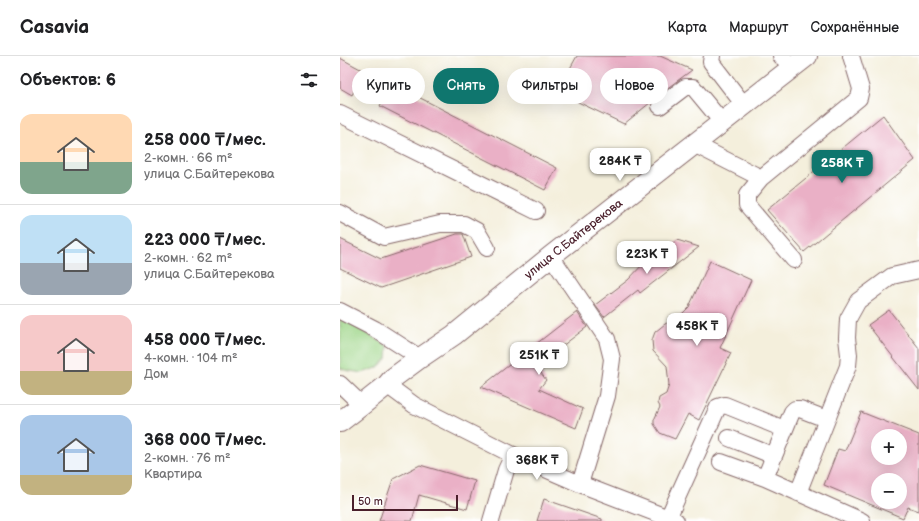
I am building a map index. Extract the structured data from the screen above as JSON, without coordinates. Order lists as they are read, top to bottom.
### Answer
{
  "streets": {
    "main road": ["улица С.Байтерекова"]
  },
  "scale_bar": "50 m",
  "page": {
    "header": "Casavia",
    "nav": ["Карта", "Маршрут", "Сохранённые"],
    "heading": "Объектов: 6",
    "chip": [
      "Купить",
      "Снять",
      "Фильтры",
      "Новое"
    ],
    "list": [
      {
        "name": "258 000 ₸/мес.",
        "note": "2-комн. · 66 m² · улица С.Байтерекова"
      },
      {
        "name": "223 000 ₸/мес.",
        "note": "2-комн. · 62 m² · улица С.Байтерекова"
      },
      {
        "name": "458 000 ₸/мес.",
        "note": "4-комн. · 104 m² · Дом"
      },
      {
        "name": "368 000 ₸/мес.",
        "note": "2-комн. · 76 m² · Квартира"
      }
    ],
    "price": [
      "284K ₸",
      "258K ₸",
      "223K ₸",
      "458K ₸",
      "251K ₸",
      "368K ₸"
    ],
    "map_buttons": ["+", "−"],
    "scale": "50 m"
  }
}
